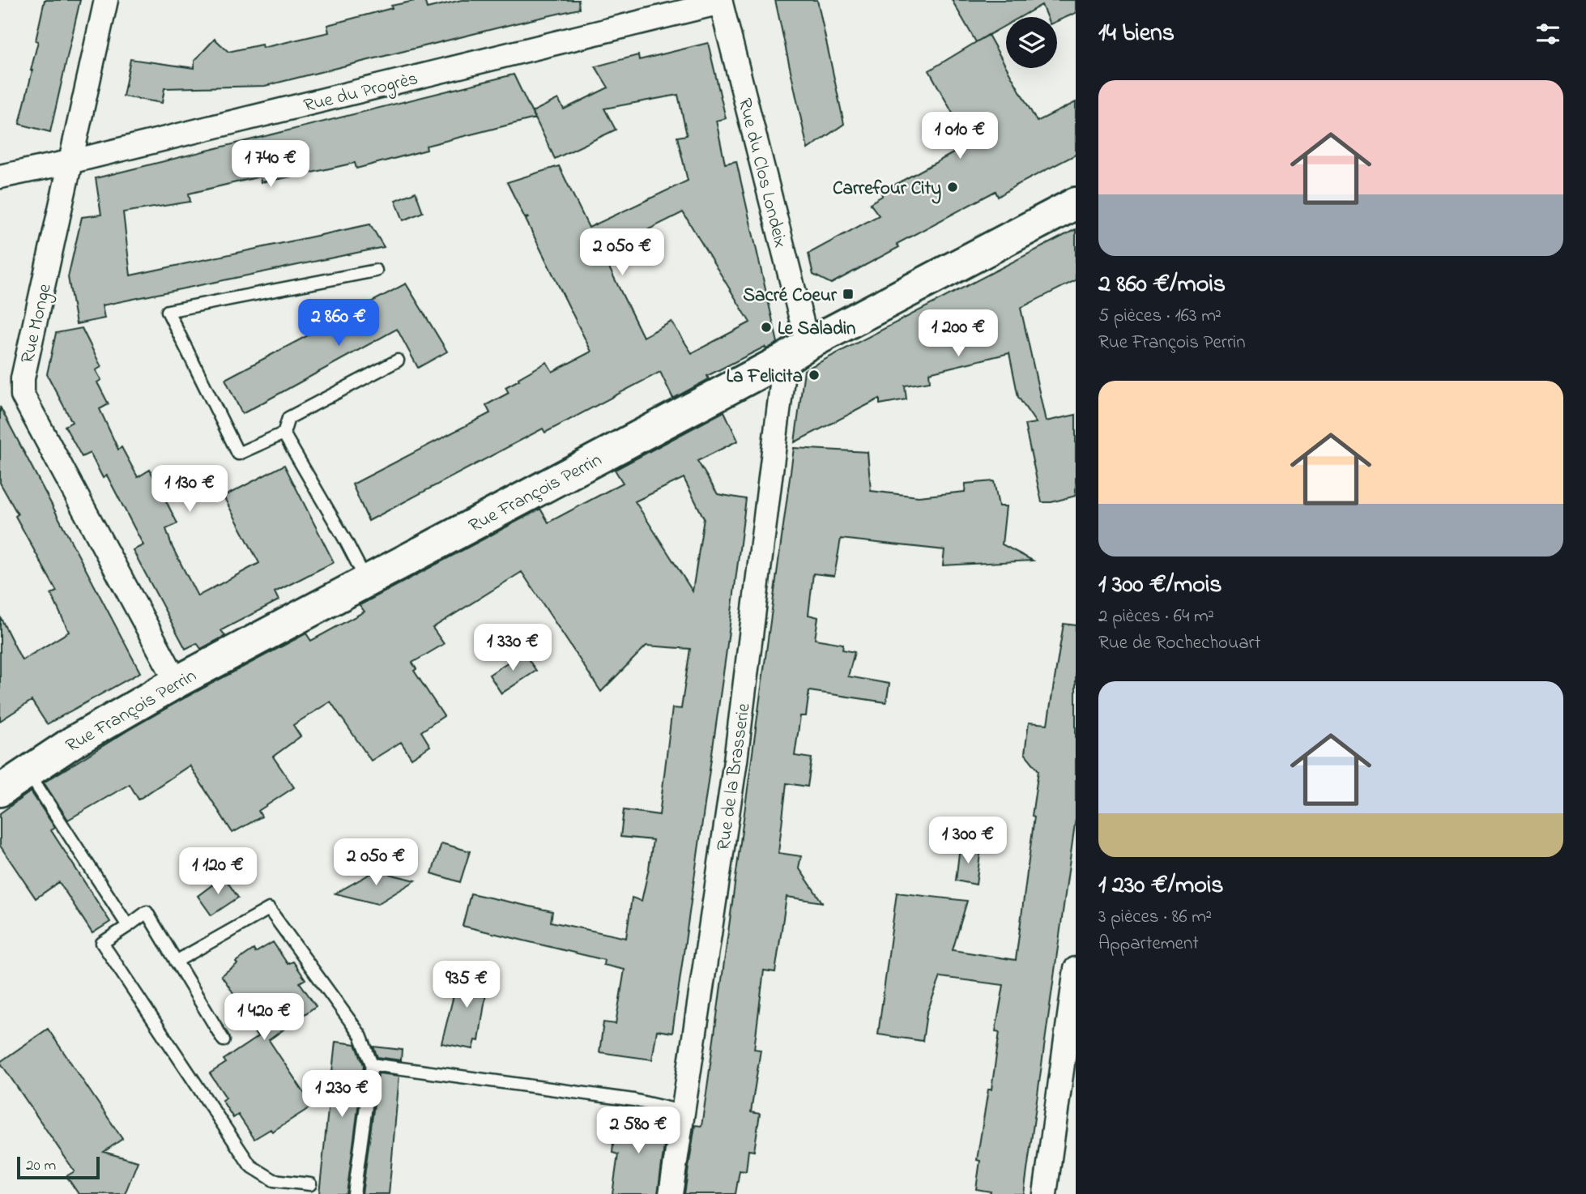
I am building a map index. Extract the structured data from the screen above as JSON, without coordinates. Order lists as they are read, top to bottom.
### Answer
{
  "streets": {
    "main road": ["Rue François Perrin"],
    "street": [
      "Rue du Progrès",
      "Rue du Clos Londeix",
      "Rue Monge",
      "Rue de la Brasserie"
    ]
  },
  "crossings": [
    ["Rue du Progrès", "Rue du Clos Londeix"],
    ["Rue du Progrès", "Rue Monge"],
    ["Rue du Clos Londeix", "Rue François Perrin"],
    ["Rue du Clos Londeix", "Rue de la Brasserie"],
    ["Rue Monge", "Rue François Perrin"],
    ["Rue François Perrin", "Rue de la Brasserie"]
  ],
  "places": {
    "other": ["Carrefour City", "Le Saladin", "La Felicita"],
    "transit": ["Sacré Coeur"]
  },
  "scale_bar": "20 m",
  "page": {
    "heading": "14 biens",
    "list": [
      {
        "name": "2 860 €/mois",
        "note": "5 pièces · 163 m² · Rue François Perrin"
      },
      {
        "name": "1 300 €/mois",
        "note": "2 pièces · 64 m² · Rue de Rochechouart"
      },
      {
        "name": "1 230 €/mois",
        "note": "3 pièces · 86 m² · Appartement"
      }
    ],
    "price": [
      "1 010 €",
      "1 740 €",
      "2 050 €",
      "2 860 €",
      "1 200 €",
      "1 130 €",
      "1 330 €",
      "1 300 €",
      "2 050 €",
      "1 120 €",
      "935 €",
      "1 420 €",
      "1 230 €",
      "2 580 €"
    ],
    "scale": "20 m"
  }
}
